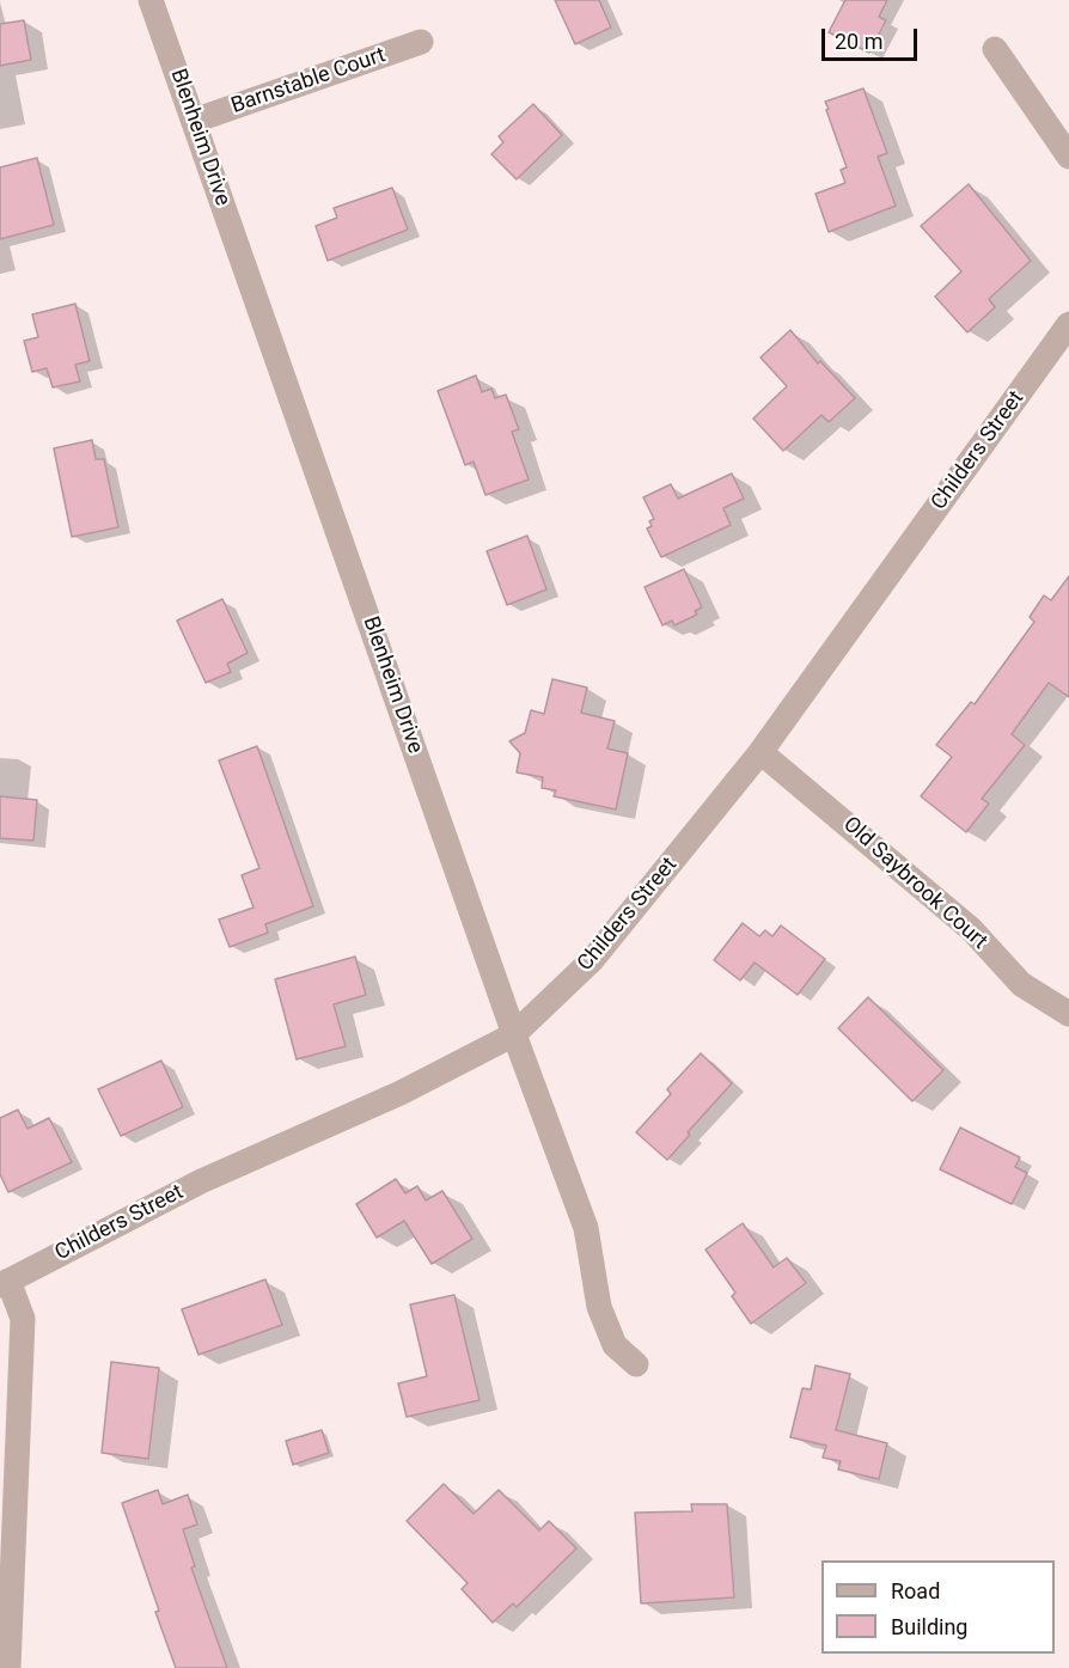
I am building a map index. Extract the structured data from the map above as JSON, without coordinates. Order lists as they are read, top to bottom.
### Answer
{
  "streets": {
    "street": [
      "Barnstable Court",
      "Blenheim Drive",
      "Childers Street",
      "Old Saybrook Court"
    ]
  },
  "crossings": [
    ["Barnstable Court", "Blenheim Drive"],
    ["Blenheim Drive", "Childers Street"],
    ["Childers Street", "Old Saybrook Court"]
  ],
  "legend": ["Road", "Building"],
  "scale_bar": "20 m"
}
